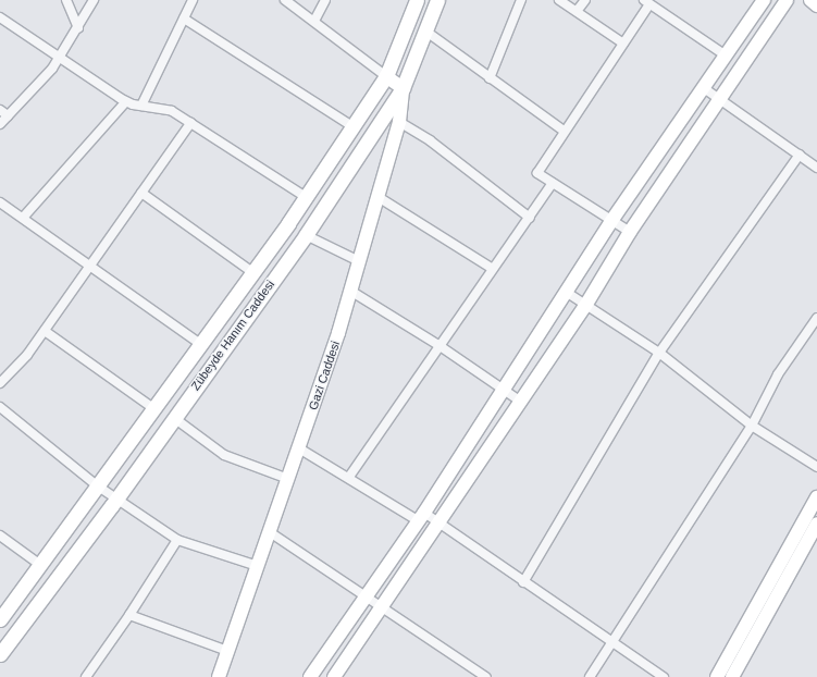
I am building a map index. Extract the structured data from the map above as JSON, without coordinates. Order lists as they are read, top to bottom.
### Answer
{
  "streets": {
    "main road": ["Zübeyde Hanım Caddesi"],
    "street": ["Gazi Caddesi"]
  },
  "crossings": [
    ["Zübeyde Hanım Caddesi", "Gazi Caddesi"]
  ]
}
